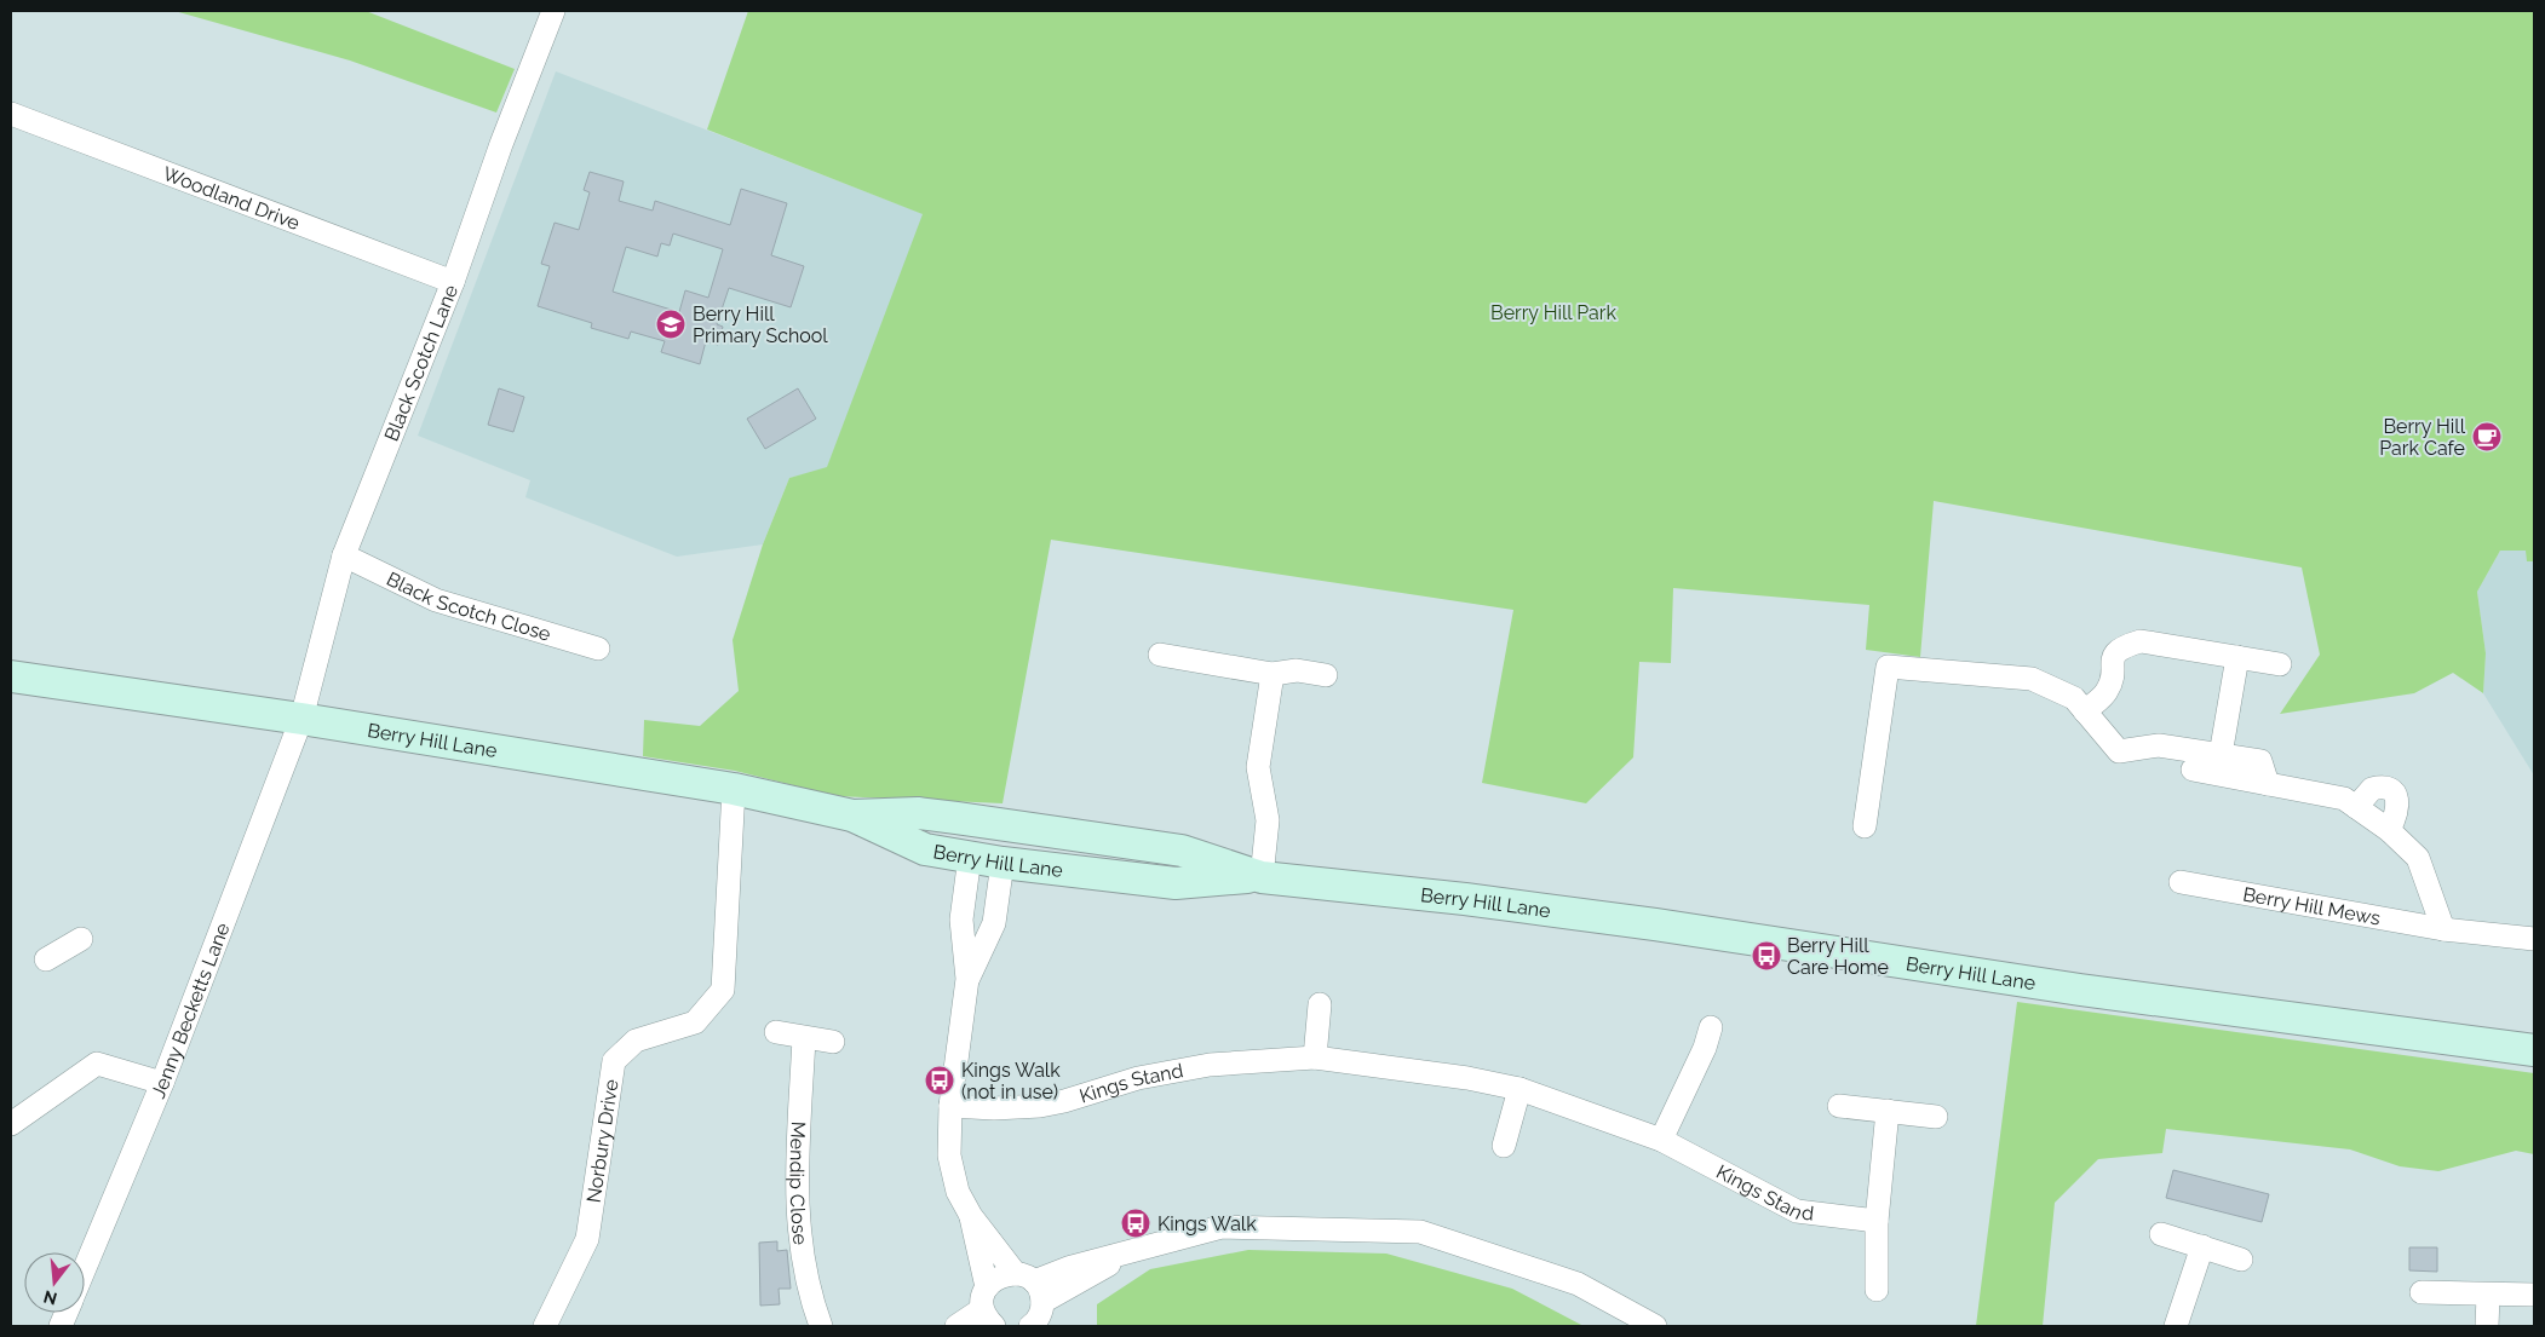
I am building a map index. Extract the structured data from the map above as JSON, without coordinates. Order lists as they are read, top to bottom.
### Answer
{
  "streets": {
    "street": [
      "Woodland Drive",
      "Black Scotch Lane",
      "Black Scotch Close",
      "Berry Hill Lane",
      "Berry Hill Mews",
      "Jenny Becketts Lane",
      "Kings Stand",
      "Norbury Drive",
      "Mendip Close"
    ]
  },
  "crossings": [
    ["Woodland Drive", "Black Scotch Lane"],
    ["Black Scotch Lane", "Black Scotch Close"],
    ["Black Scotch Lane", "Berry Hill Lane"],
    ["Black Scotch Lane", "Jenny Becketts Lane"],
    ["Berry Hill Lane", "Jenny Becketts Lane"],
    ["Berry Hill Lane", "Norbury Drive"]
  ],
  "parks": ["Berry Hill Park"],
  "places": {
    "school or university": ["Berry Hill Primary School"],
    "cafe": ["Berry Hill Park Cafe"],
    "bus stop": ["Berry Hill Care Home", "Kings Walk (not in use)", "Kings Walk"]
  },
  "north": "bottom"
}
